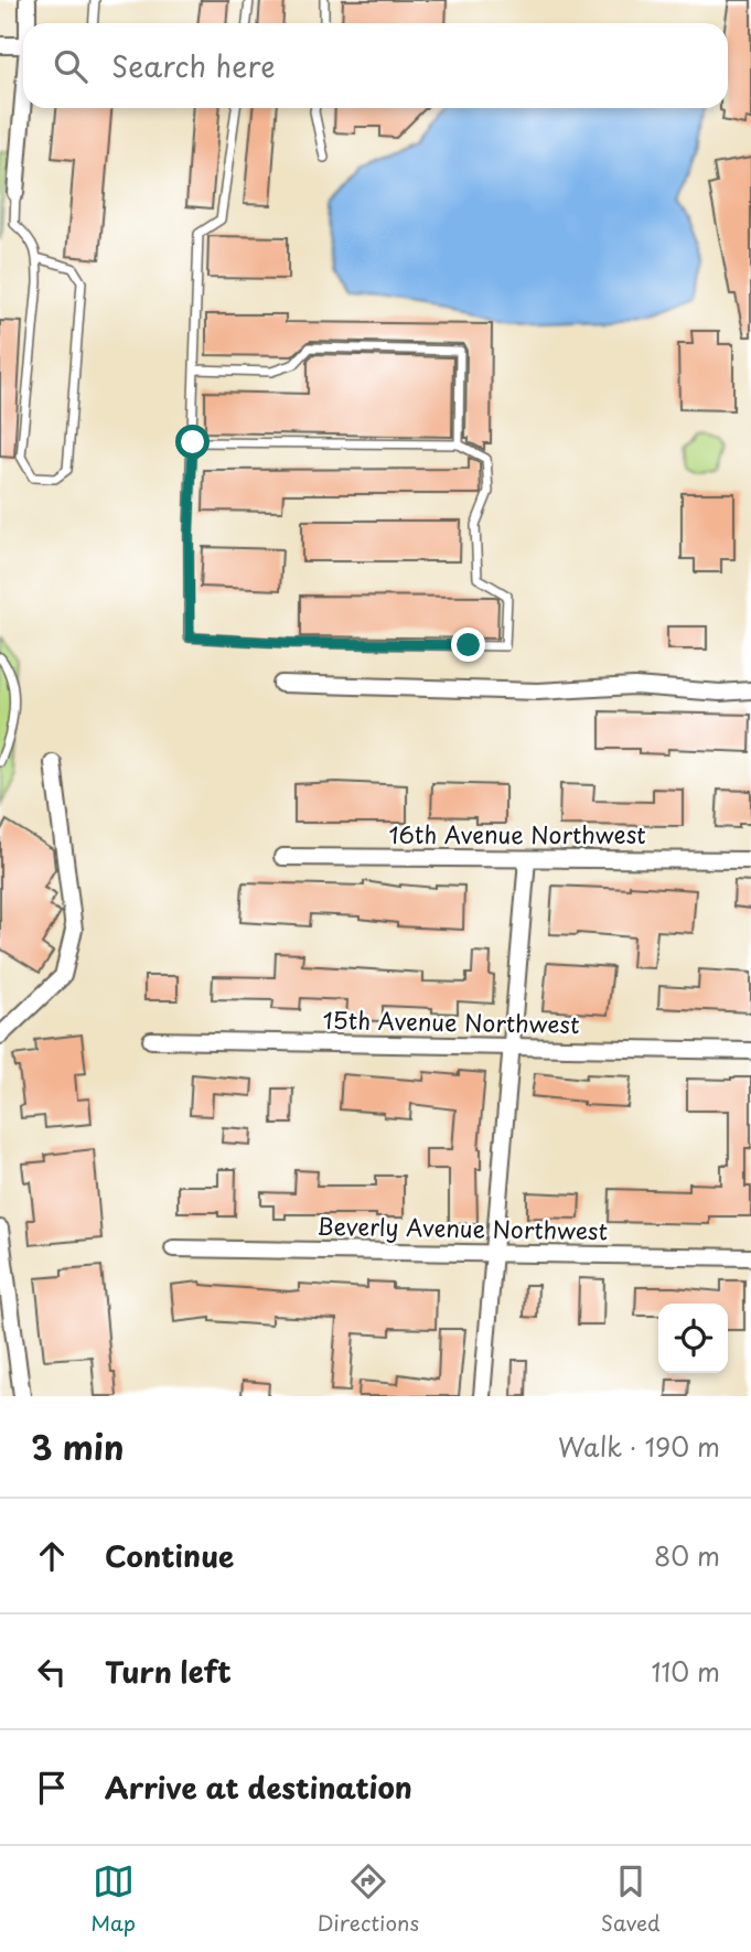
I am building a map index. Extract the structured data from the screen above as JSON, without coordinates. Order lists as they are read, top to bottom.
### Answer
{
  "streets": {
    "street": ["16th Avenue Northwest", "15th Avenue Northwest", "Beverly Avenue Northwest"]
  },
  "page": {
    "search": "Search here",
    "heading": ["3 min", "Walk · 190 m"],
    "list": [
      ["Continue", "80 m"],
      ["Turn left", "110 m"],
      "Arrive at destination"
    ],
    "nav": ["Map", "Directions", "Saved"]
  }
}
